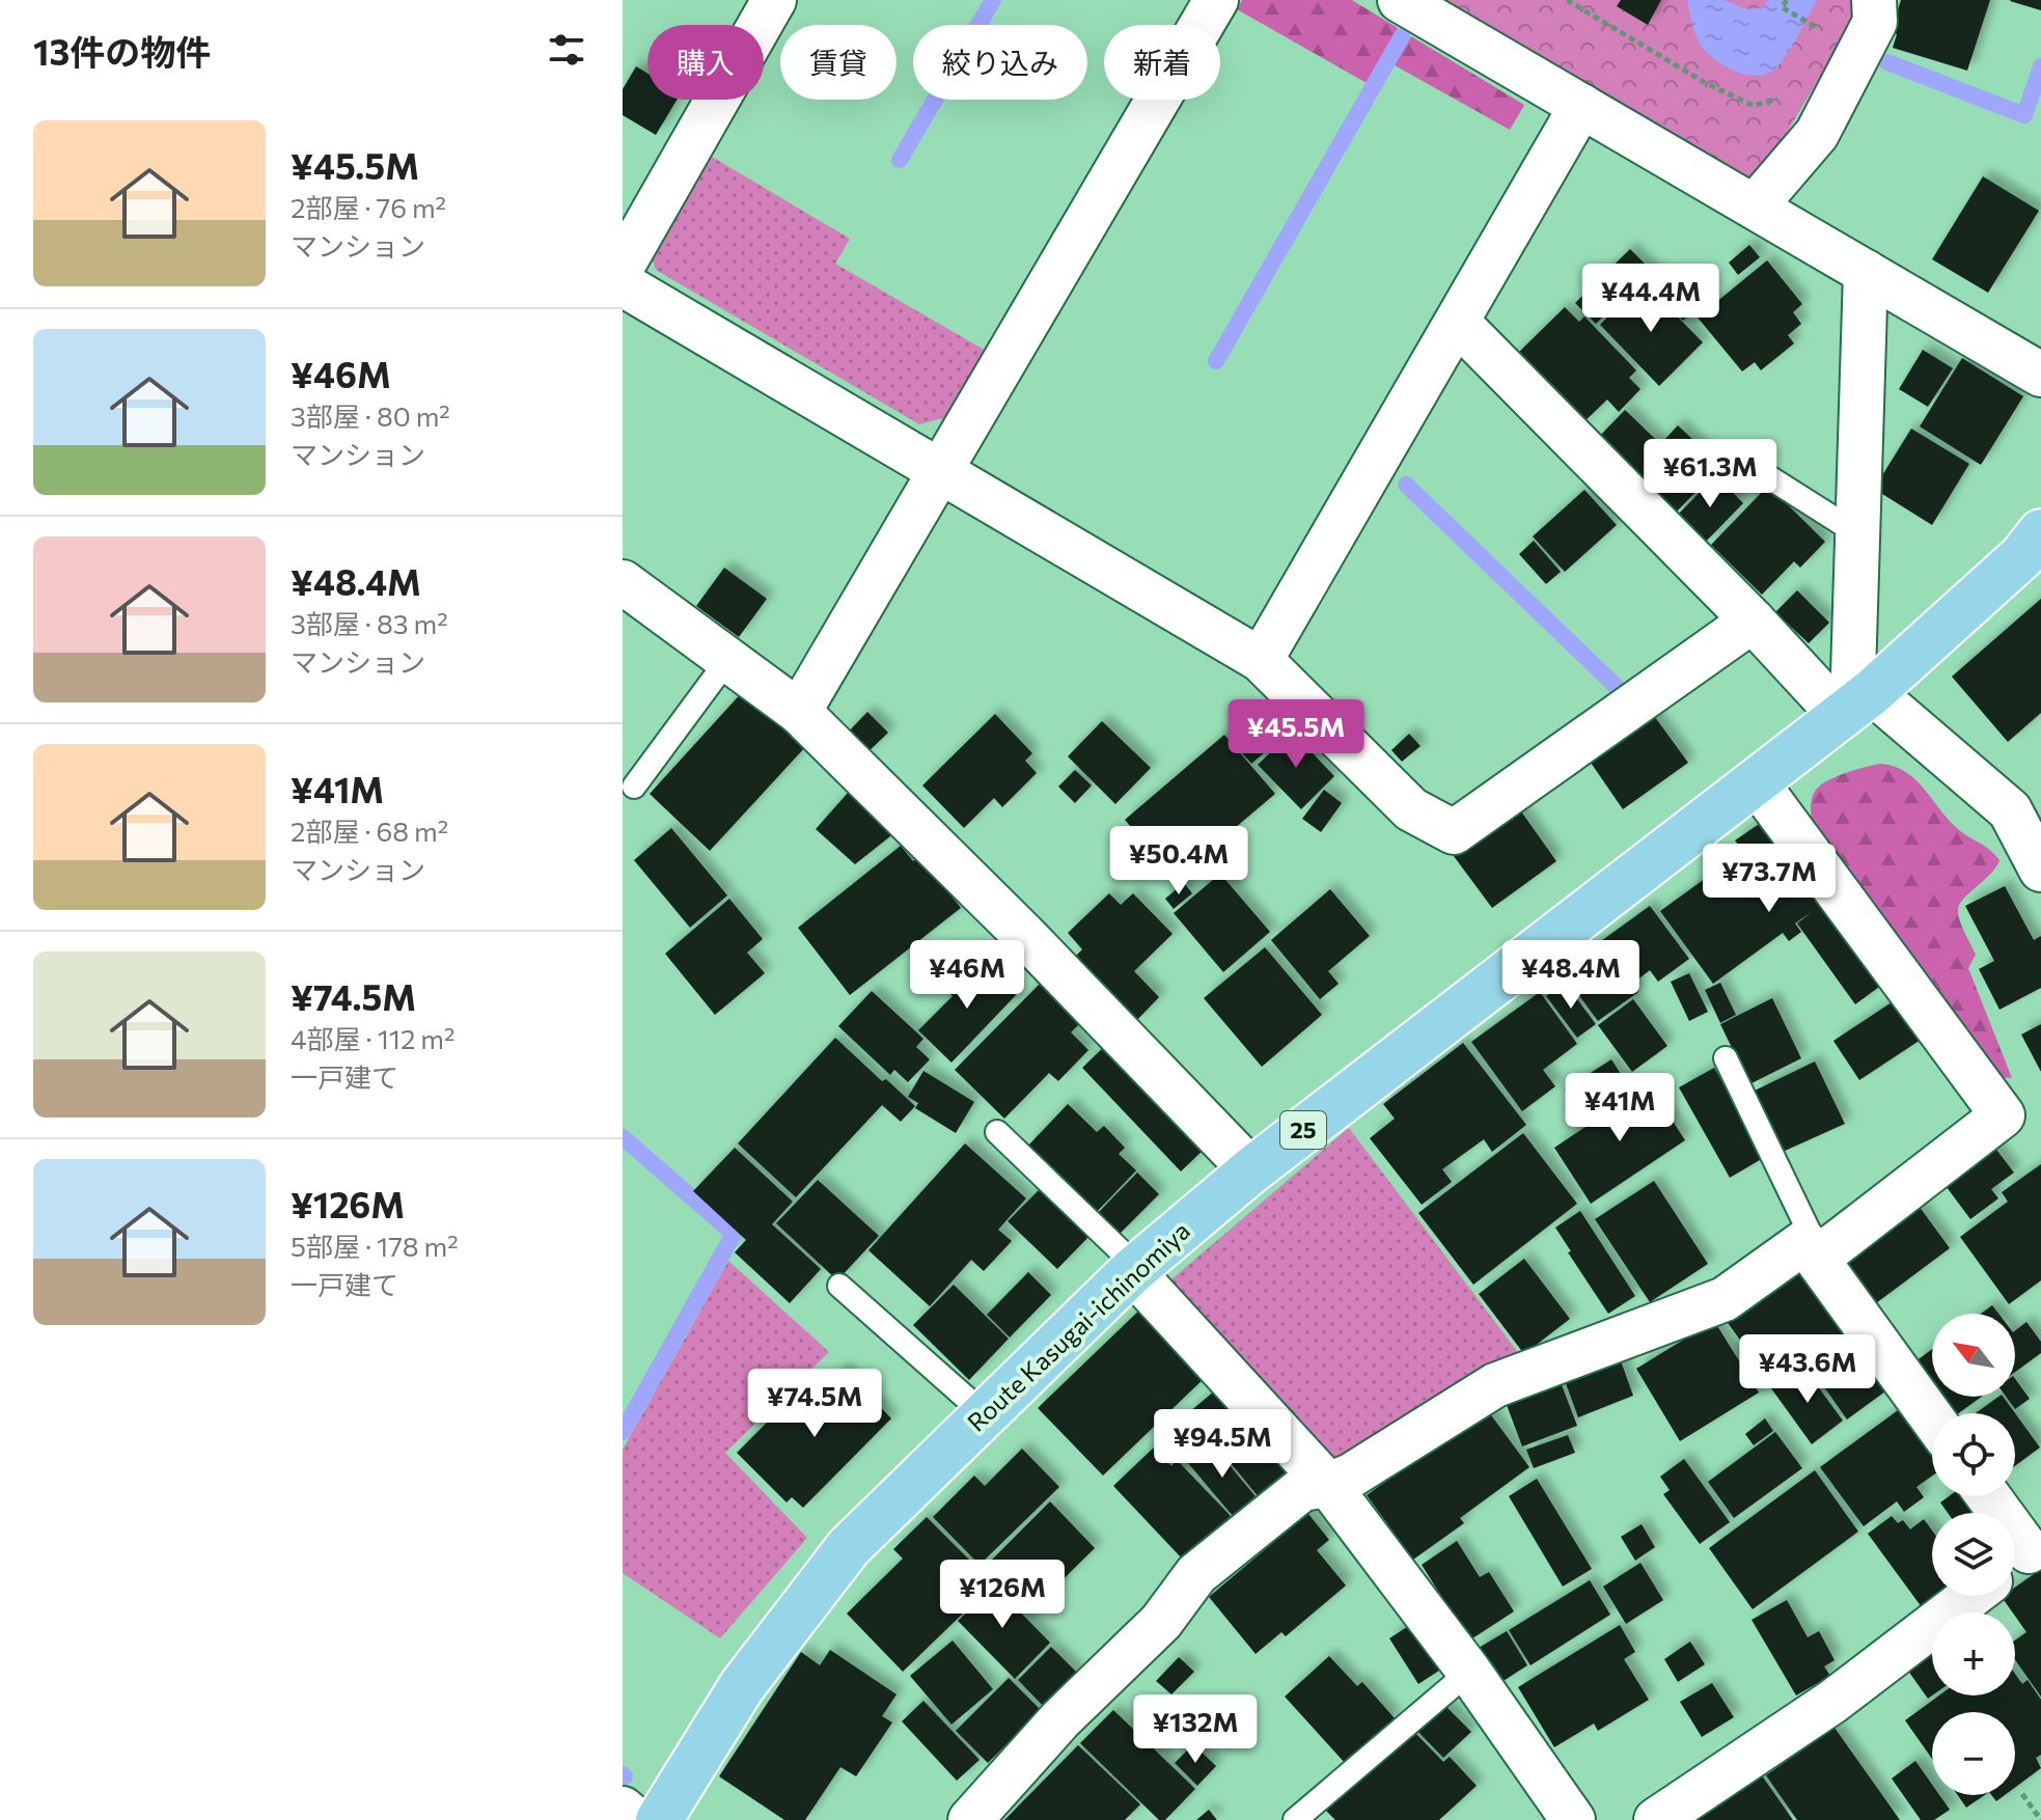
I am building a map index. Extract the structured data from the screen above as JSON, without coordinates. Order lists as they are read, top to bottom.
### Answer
{
  "streets": {
    "main road": ["25", "Route Kasugai-ichinomiya"]
  },
  "north": "top left",
  "page": {
    "heading": "13件の物件",
    "chip": [
      "購入",
      "賃貸",
      "絞り込み",
      "新着"
    ],
    "list": [
      {
        "name": "¥45.5M",
        "note": "2部屋 · 76 m² · マンション"
      },
      {
        "name": "¥46M",
        "note": "3部屋 · 80 m² · マンション"
      },
      {
        "name": "¥48.4M",
        "note": "3部屋 · 83 m² · マンション"
      },
      {
        "name": "¥41M",
        "note": "2部屋 · 68 m² · マンション"
      },
      {
        "name": "¥74.5M",
        "note": "4部屋 · 112 m² · 一戸建て"
      },
      {
        "name": "¥126M",
        "note": "5部屋 · 178 m² · 一戸建て"
      }
    ],
    "price": [
      "¥44.4M",
      "¥61.3M",
      "¥45.5M",
      "¥50.4M",
      "¥73.7M",
      "¥46M",
      "¥48.4M",
      "¥41M",
      "¥43.6M",
      "¥74.5M",
      "¥94.5M",
      "¥126M",
      "¥132M"
    ],
    "map_buttons": ["+", "−"]
  }
}
